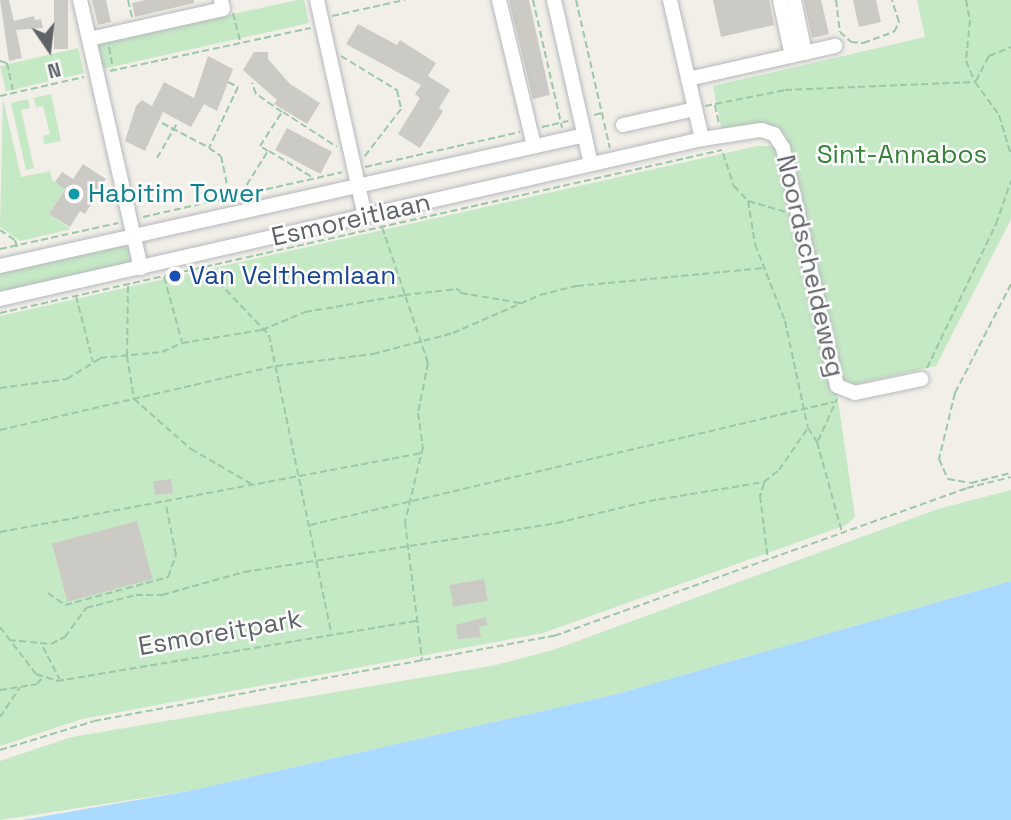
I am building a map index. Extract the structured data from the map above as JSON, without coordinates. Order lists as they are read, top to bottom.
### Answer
{
  "streets": {
    "street": ["Esmoreitlaan", "Noordscheldeweg"],
    "path": ["Esmoreitpark"]
  },
  "crossings": [
    ["Esmoreitlaan", "Noordscheldeweg"]
  ],
  "parks": ["Sint-Annabos"],
  "places": ["Habitim Tower", "Van Velthemlaan"],
  "north": "bottom"
}
